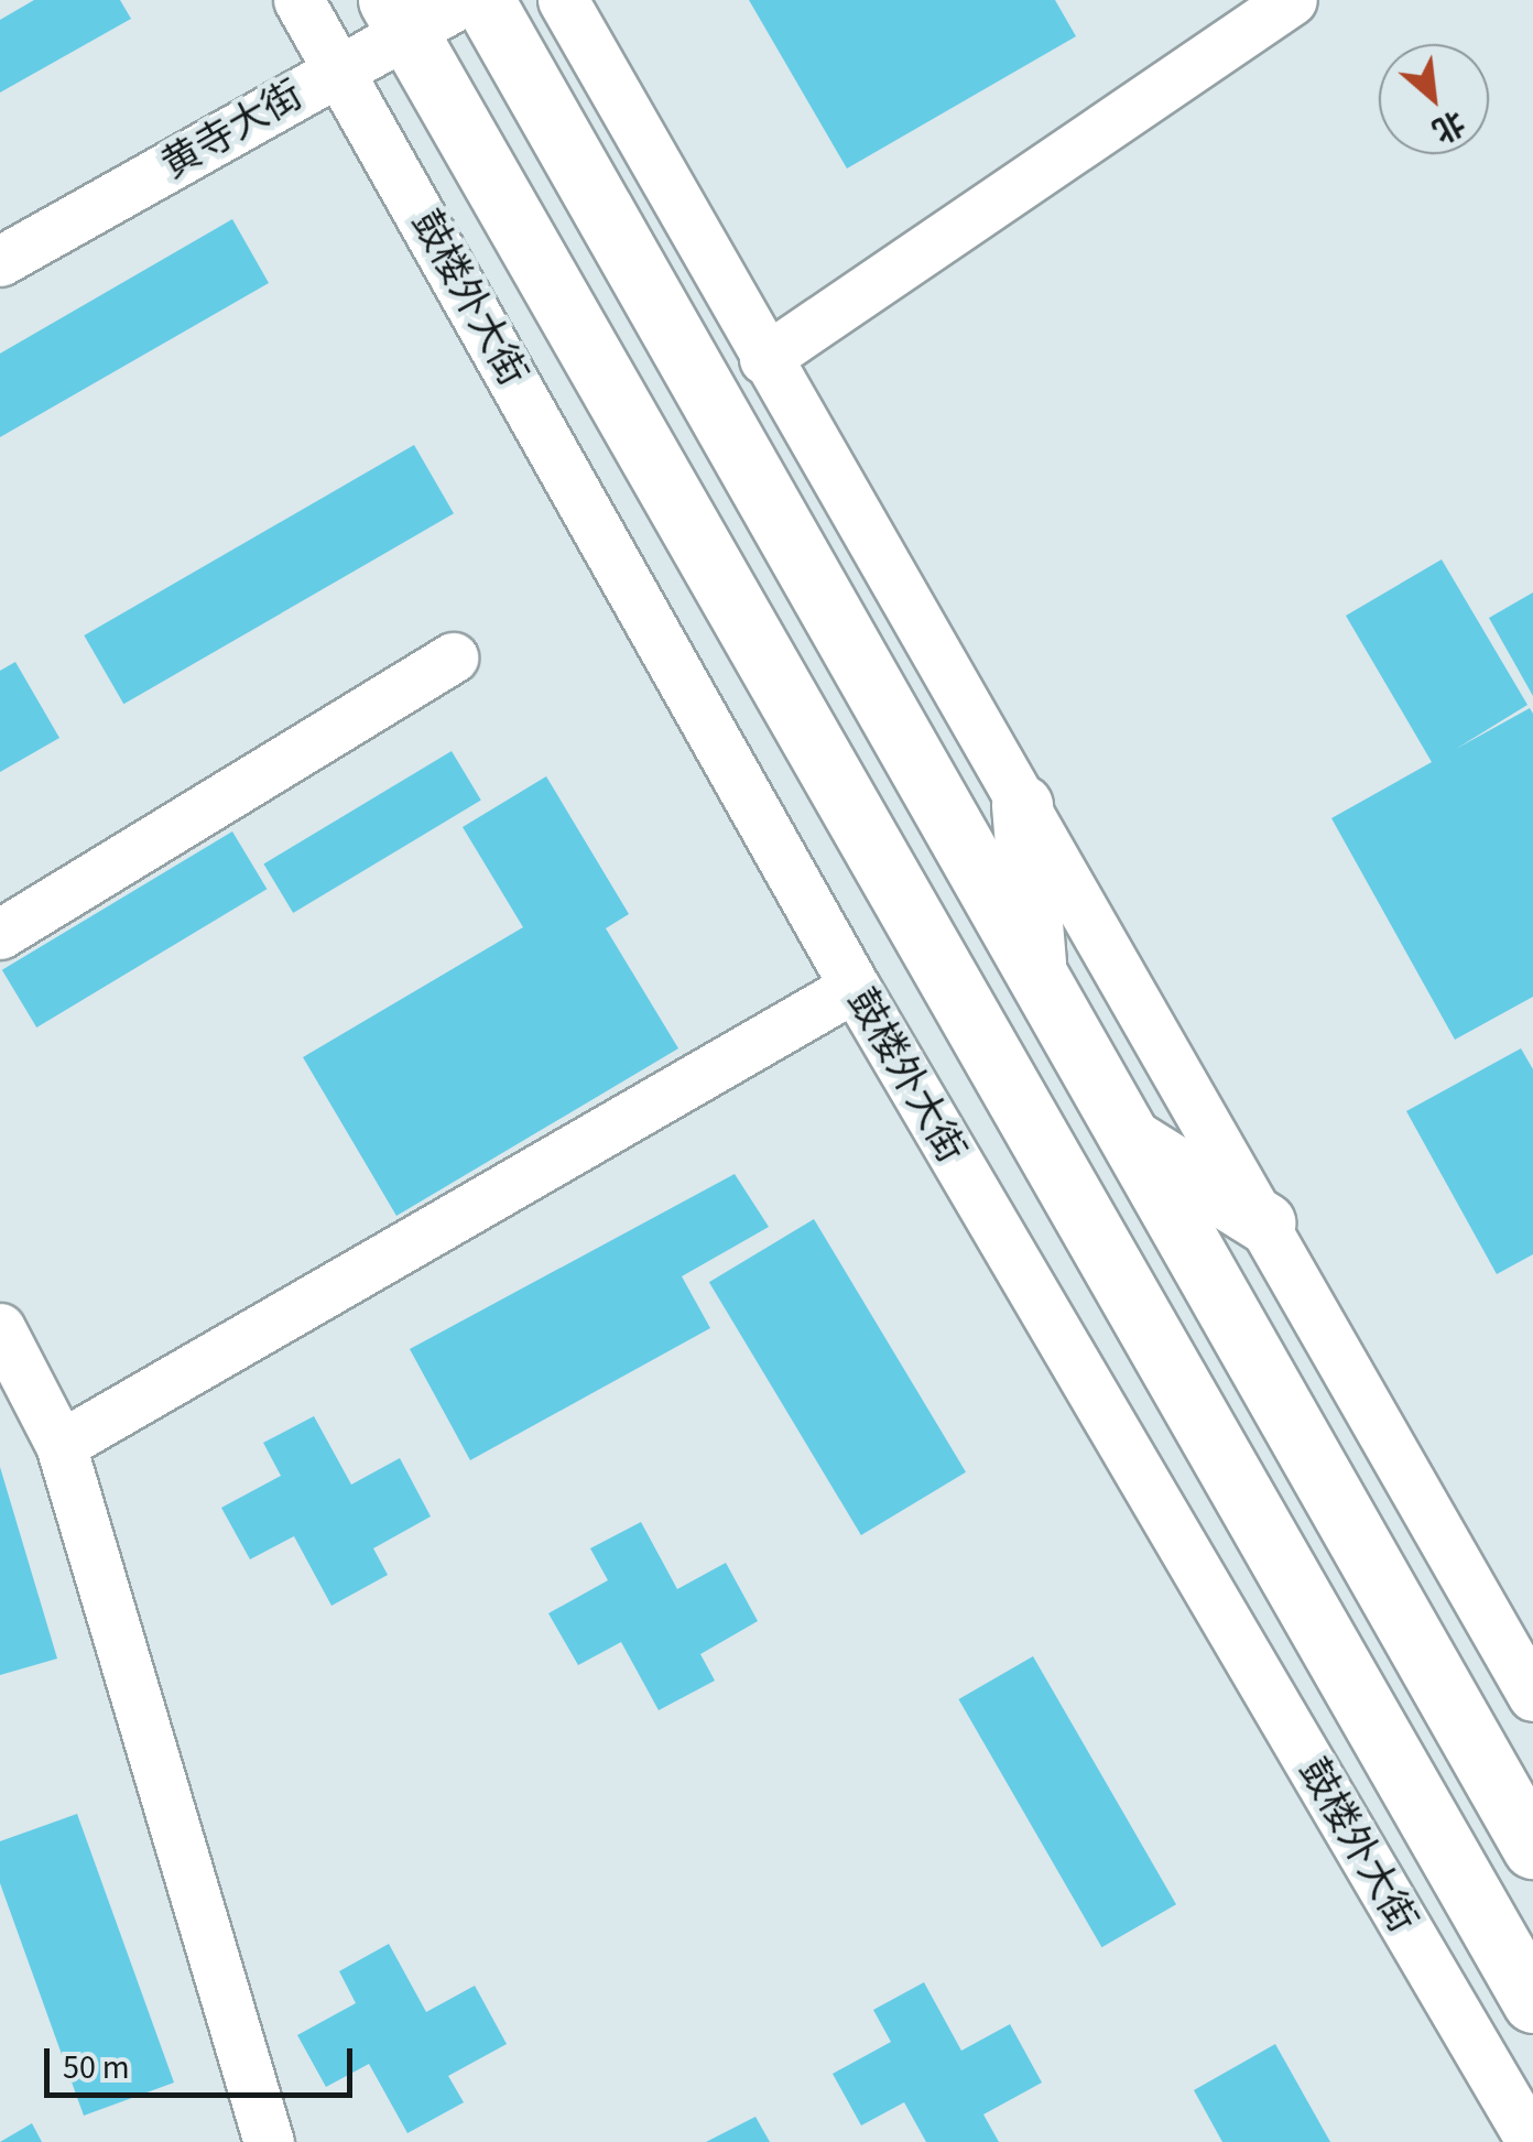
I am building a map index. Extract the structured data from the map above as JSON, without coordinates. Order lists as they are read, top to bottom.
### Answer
{
  "streets": {
    "main road": ["鼓楼外大街"],
    "street": ["黄寺大街"]
  },
  "crossings": [
    ["黄寺大街", "鼓楼外大街"]
  ],
  "scale_bar": "50 m",
  "north": "bottom right"
}
